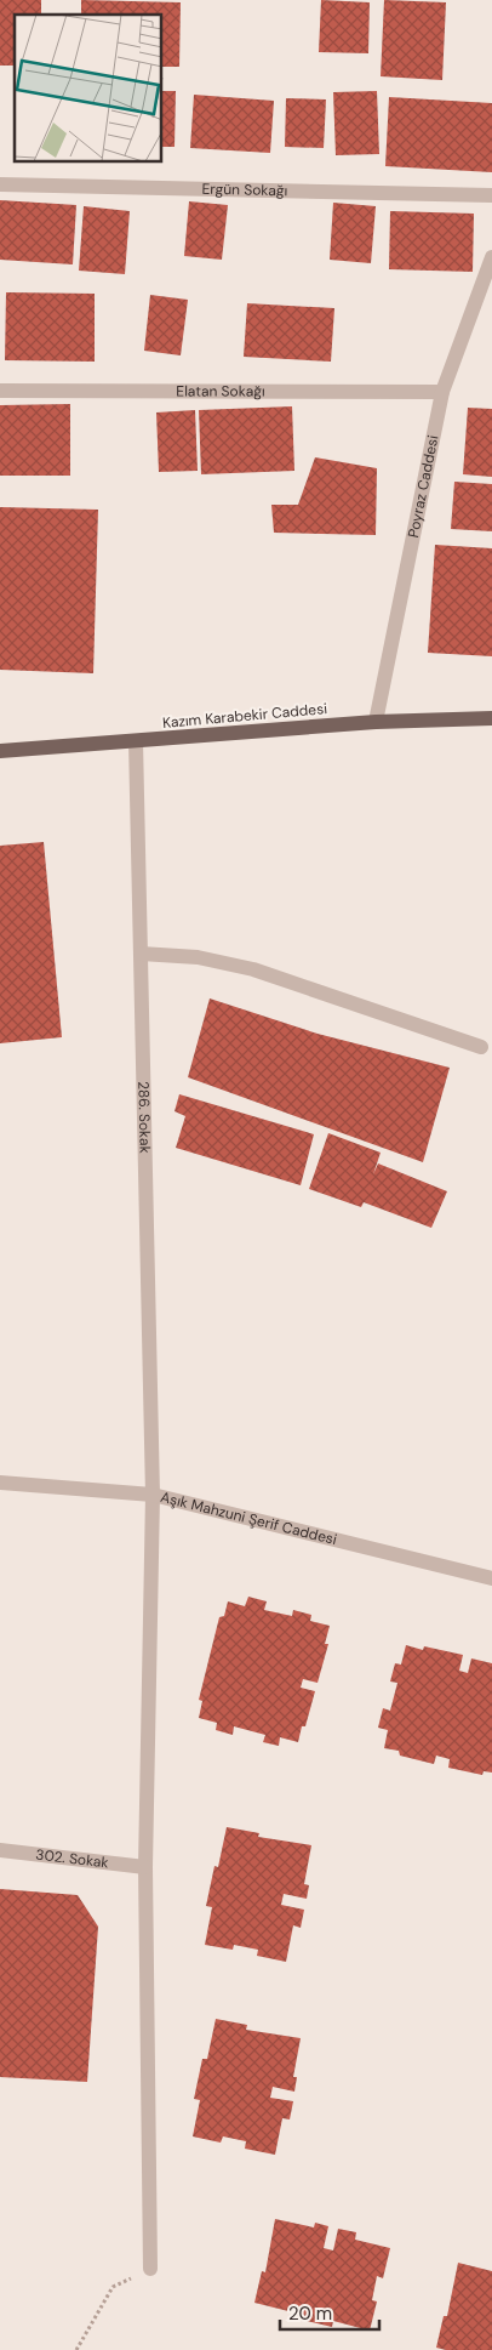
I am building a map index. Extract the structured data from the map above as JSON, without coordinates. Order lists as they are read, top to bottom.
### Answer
{
  "streets": {
    "main road": ["Kazım Karabekir Caddesi"],
    "street": [
      "Ergün Sokağı",
      "Elatan Sokağı",
      "Poyraz Caddesi",
      "286. Sokak",
      "Aşık Mahzuni Şerif Caddesi",
      "302. Sokak"
    ]
  },
  "crossings": [
    ["Elatan Sokağı", "Poyraz Caddesi"],
    ["Poyraz Caddesi", "Kazım Karabekir Caddesi"],
    ["Kazım Karabekir Caddesi", "286. Sokak"],
    ["286. Sokak", "Aşık Mahzuni Şerif Caddesi"],
    ["286. Sokak", "302. Sokak"]
  ],
  "scale_bar": "20 m"
}
